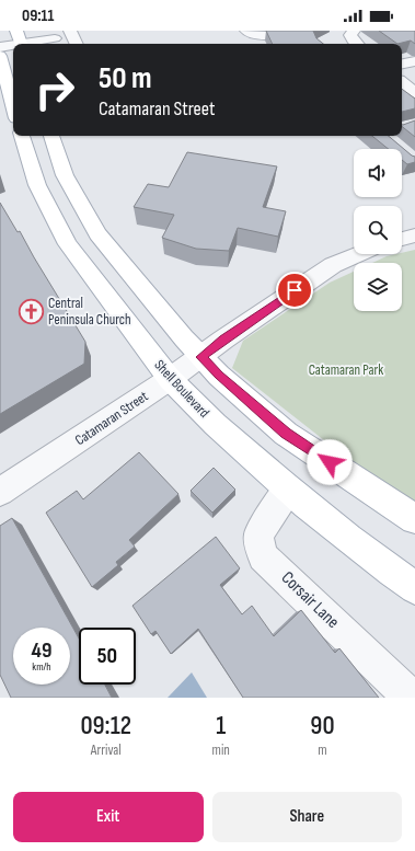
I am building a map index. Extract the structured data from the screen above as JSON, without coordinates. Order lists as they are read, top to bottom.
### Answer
{
  "streets": {
    "main road": ["Shell Boulevard"],
    "street": ["Catamaran Street", "Corsair Lane"]
  },
  "crossings": [
    ["Shell Boulevard", "Catamaran Street"],
    ["Shell Boulevard", "Corsair Lane"]
  ],
  "parks": ["Catamaran Park"],
  "places": {
    "church": ["Central Peninsula Church"]
  },
  "page": {
    "status": "09:11",
    "turn": ["50 m", "Catamaran Street"],
    "speed": "49 km/h",
    "limit": "50",
    "eta": [
      "09:12",
      "Arrival",
      "1",
      "min",
      "90",
      "m"
    ],
    "buttons": ["Exit", "Share"]
  }
}
